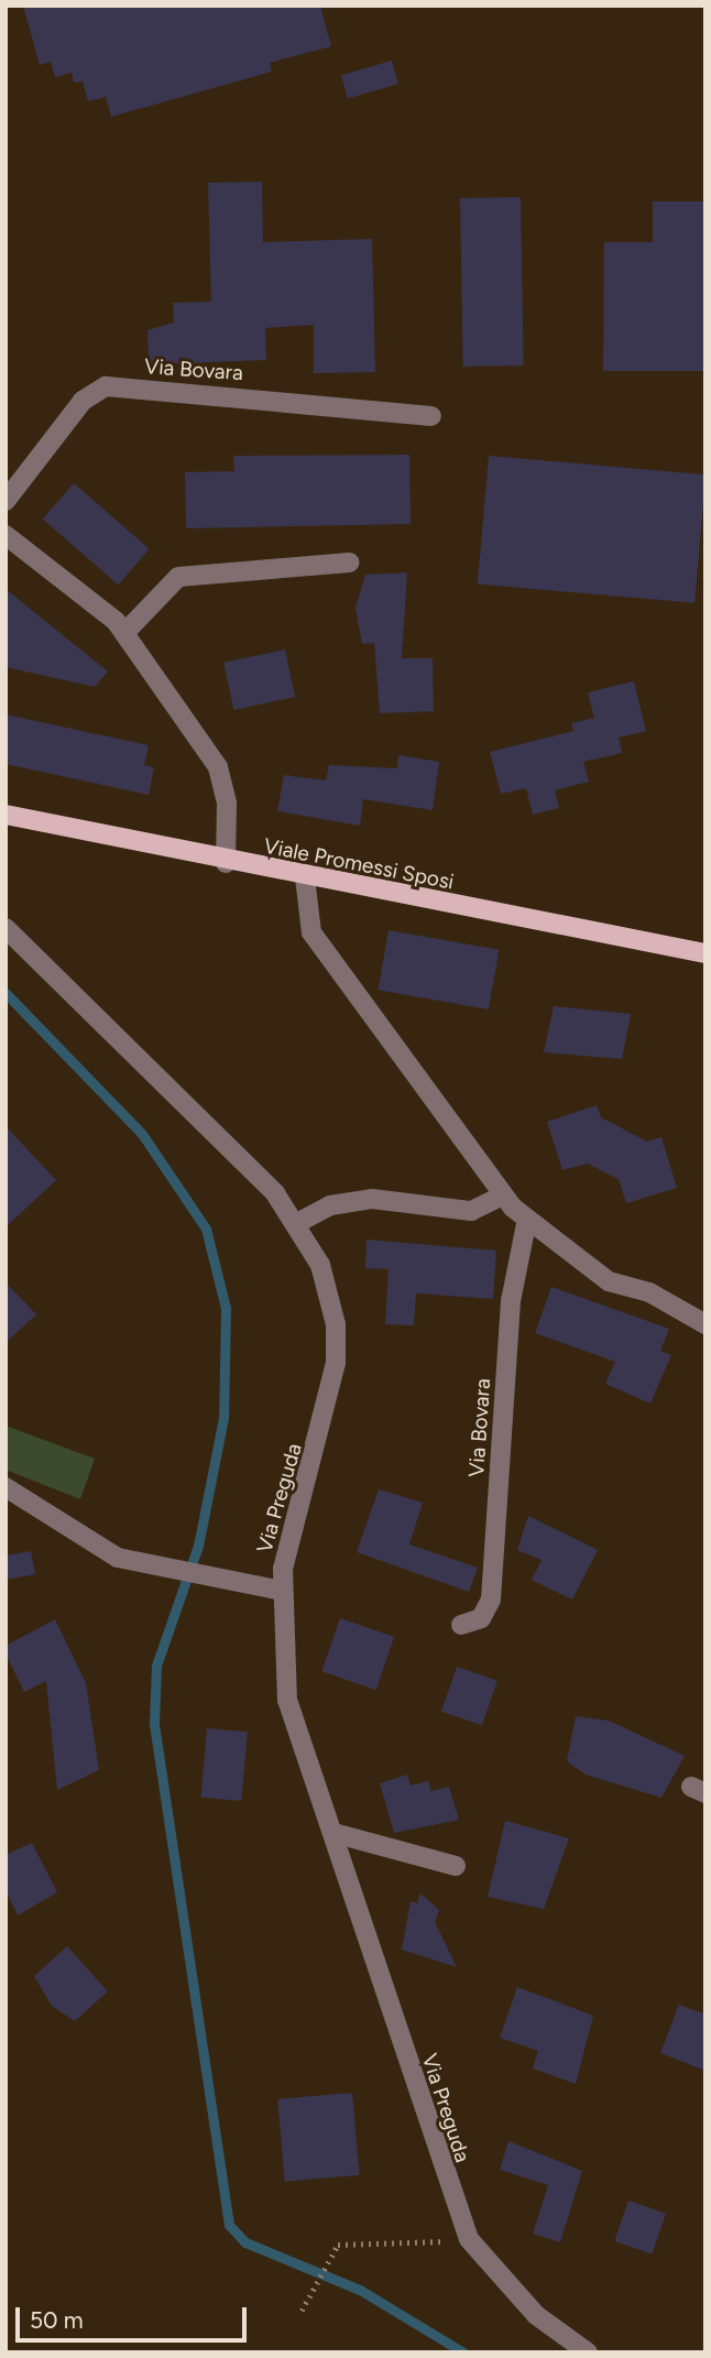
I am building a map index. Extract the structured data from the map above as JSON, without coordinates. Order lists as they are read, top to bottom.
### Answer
{
  "streets": {
    "main road": ["Viale Promessi Sposi"],
    "street": ["Via Bovara", "Via Preguda"]
  },
  "scale_bar": "50 m"
}
